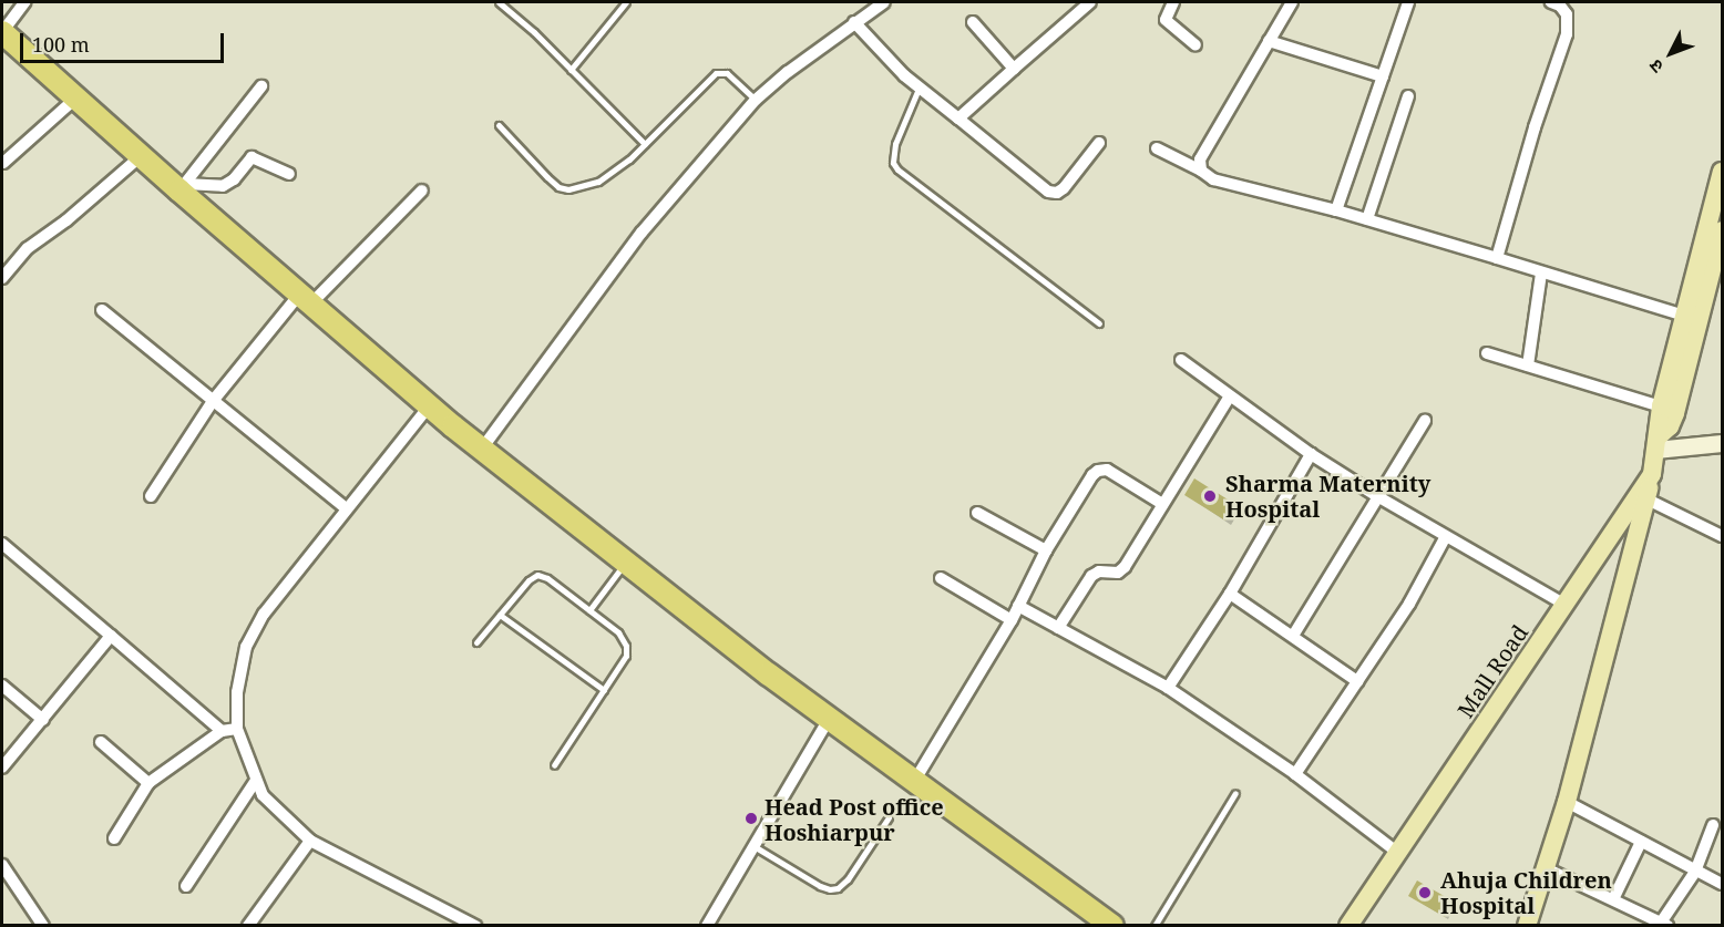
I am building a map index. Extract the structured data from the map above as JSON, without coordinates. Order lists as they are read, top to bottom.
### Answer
{
  "streets": {
    "main road": ["Mall Road"]
  },
  "places": ["Sharma Maternity Hospital", "Head Post office Hoshiarpur", "Ahuja Children Hospital"],
  "scale_bar": "100 m",
  "north": "bottom left"
}
